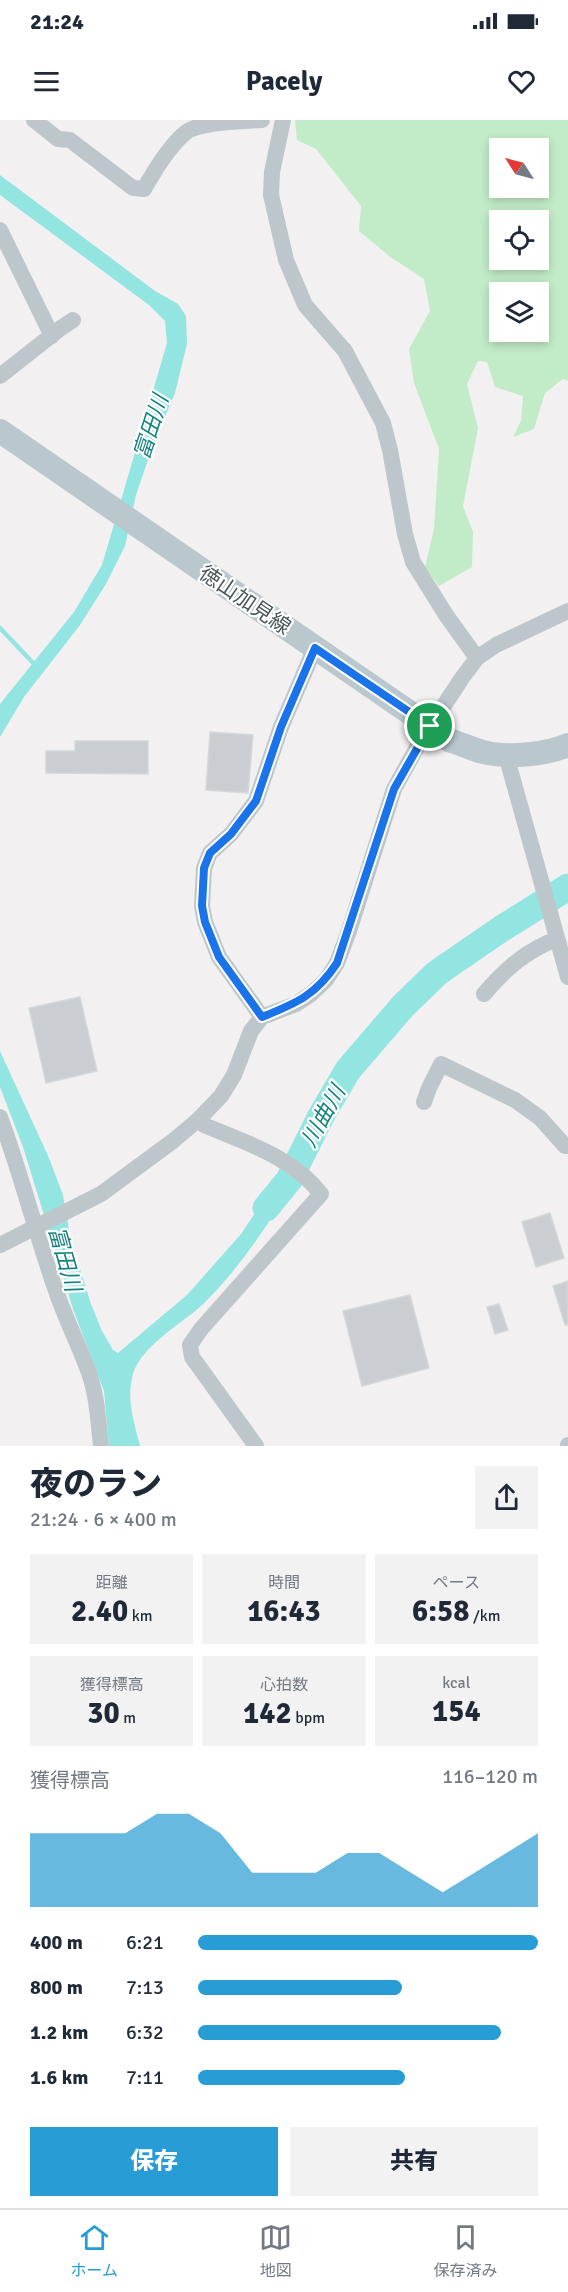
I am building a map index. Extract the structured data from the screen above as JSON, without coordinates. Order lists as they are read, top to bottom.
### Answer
{
  "streets": {
    "street": ["徳山加見線"]
  },
  "water": ["富田川", "川曲川"],
  "north": "top left",
  "page": {
    "status": "21:24",
    "header": "Pacely",
    "heading": ["夜のラン", "21:24 · 6 × 400 m"],
    "stats": [
      ["距離", "2.40 km"],
      ["時間", "16:43"],
      ["ペース", "6:58 /km"],
      ["獲得標高", "30 m"],
      ["心拍数", "142 bpm"],
      ["kcal", "154"]
    ],
    "chart": ["獲得標高", "116–120 m"],
    "list": [
      {
        "name": "400 m",
        "note": "6:21"
      },
      {
        "name": "800 m",
        "note": "7:13"
      },
      {
        "name": "1.2 km",
        "note": "6:32"
      },
      {
        "name": "1.6 km",
        "note": "7:11"
      }
    ],
    "buttons": ["保存", "共有"],
    "tabs": ["ホーム", "地図", "保存済み"]
  }
}
